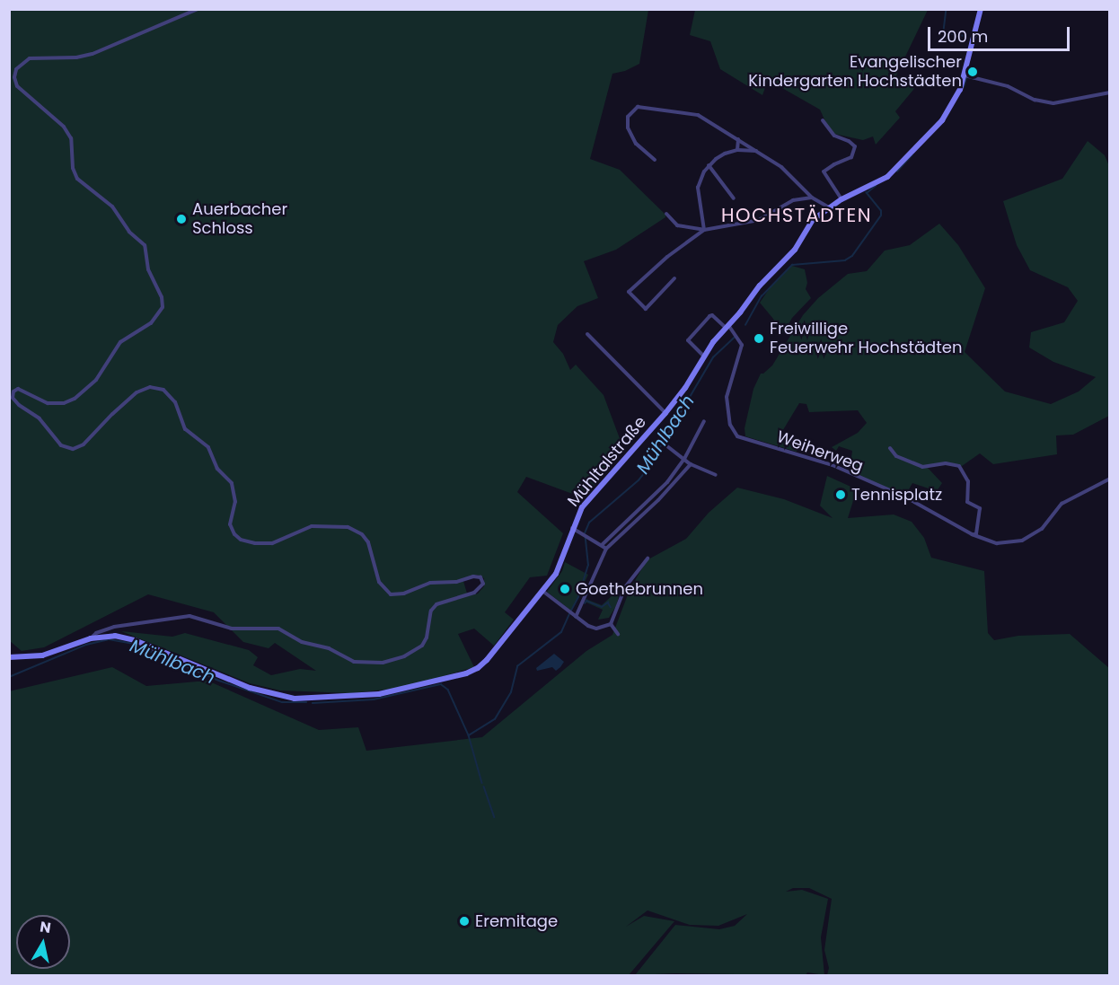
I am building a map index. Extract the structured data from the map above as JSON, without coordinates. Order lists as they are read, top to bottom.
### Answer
{
  "streets": {
    "main road": ["Mühltalstraße"],
    "street": ["Weiherweg"]
  },
  "crossings": [
    ["Weiherweg", "Mühltalstraße"]
  ],
  "districts": ["HOCHSTÄDTEN"],
  "water": ["Mühlbach"],
  "places": [
    "Evangelischer Kindergarten Hochstädten",
    "Auerbacher Schloss",
    "Freiwillige Feuerwehr Hochstädten",
    "Tennisplatz",
    "Goethebrunnen",
    "Eremitage"
  ],
  "scale_bar": "200 m",
  "north": "top"
}
